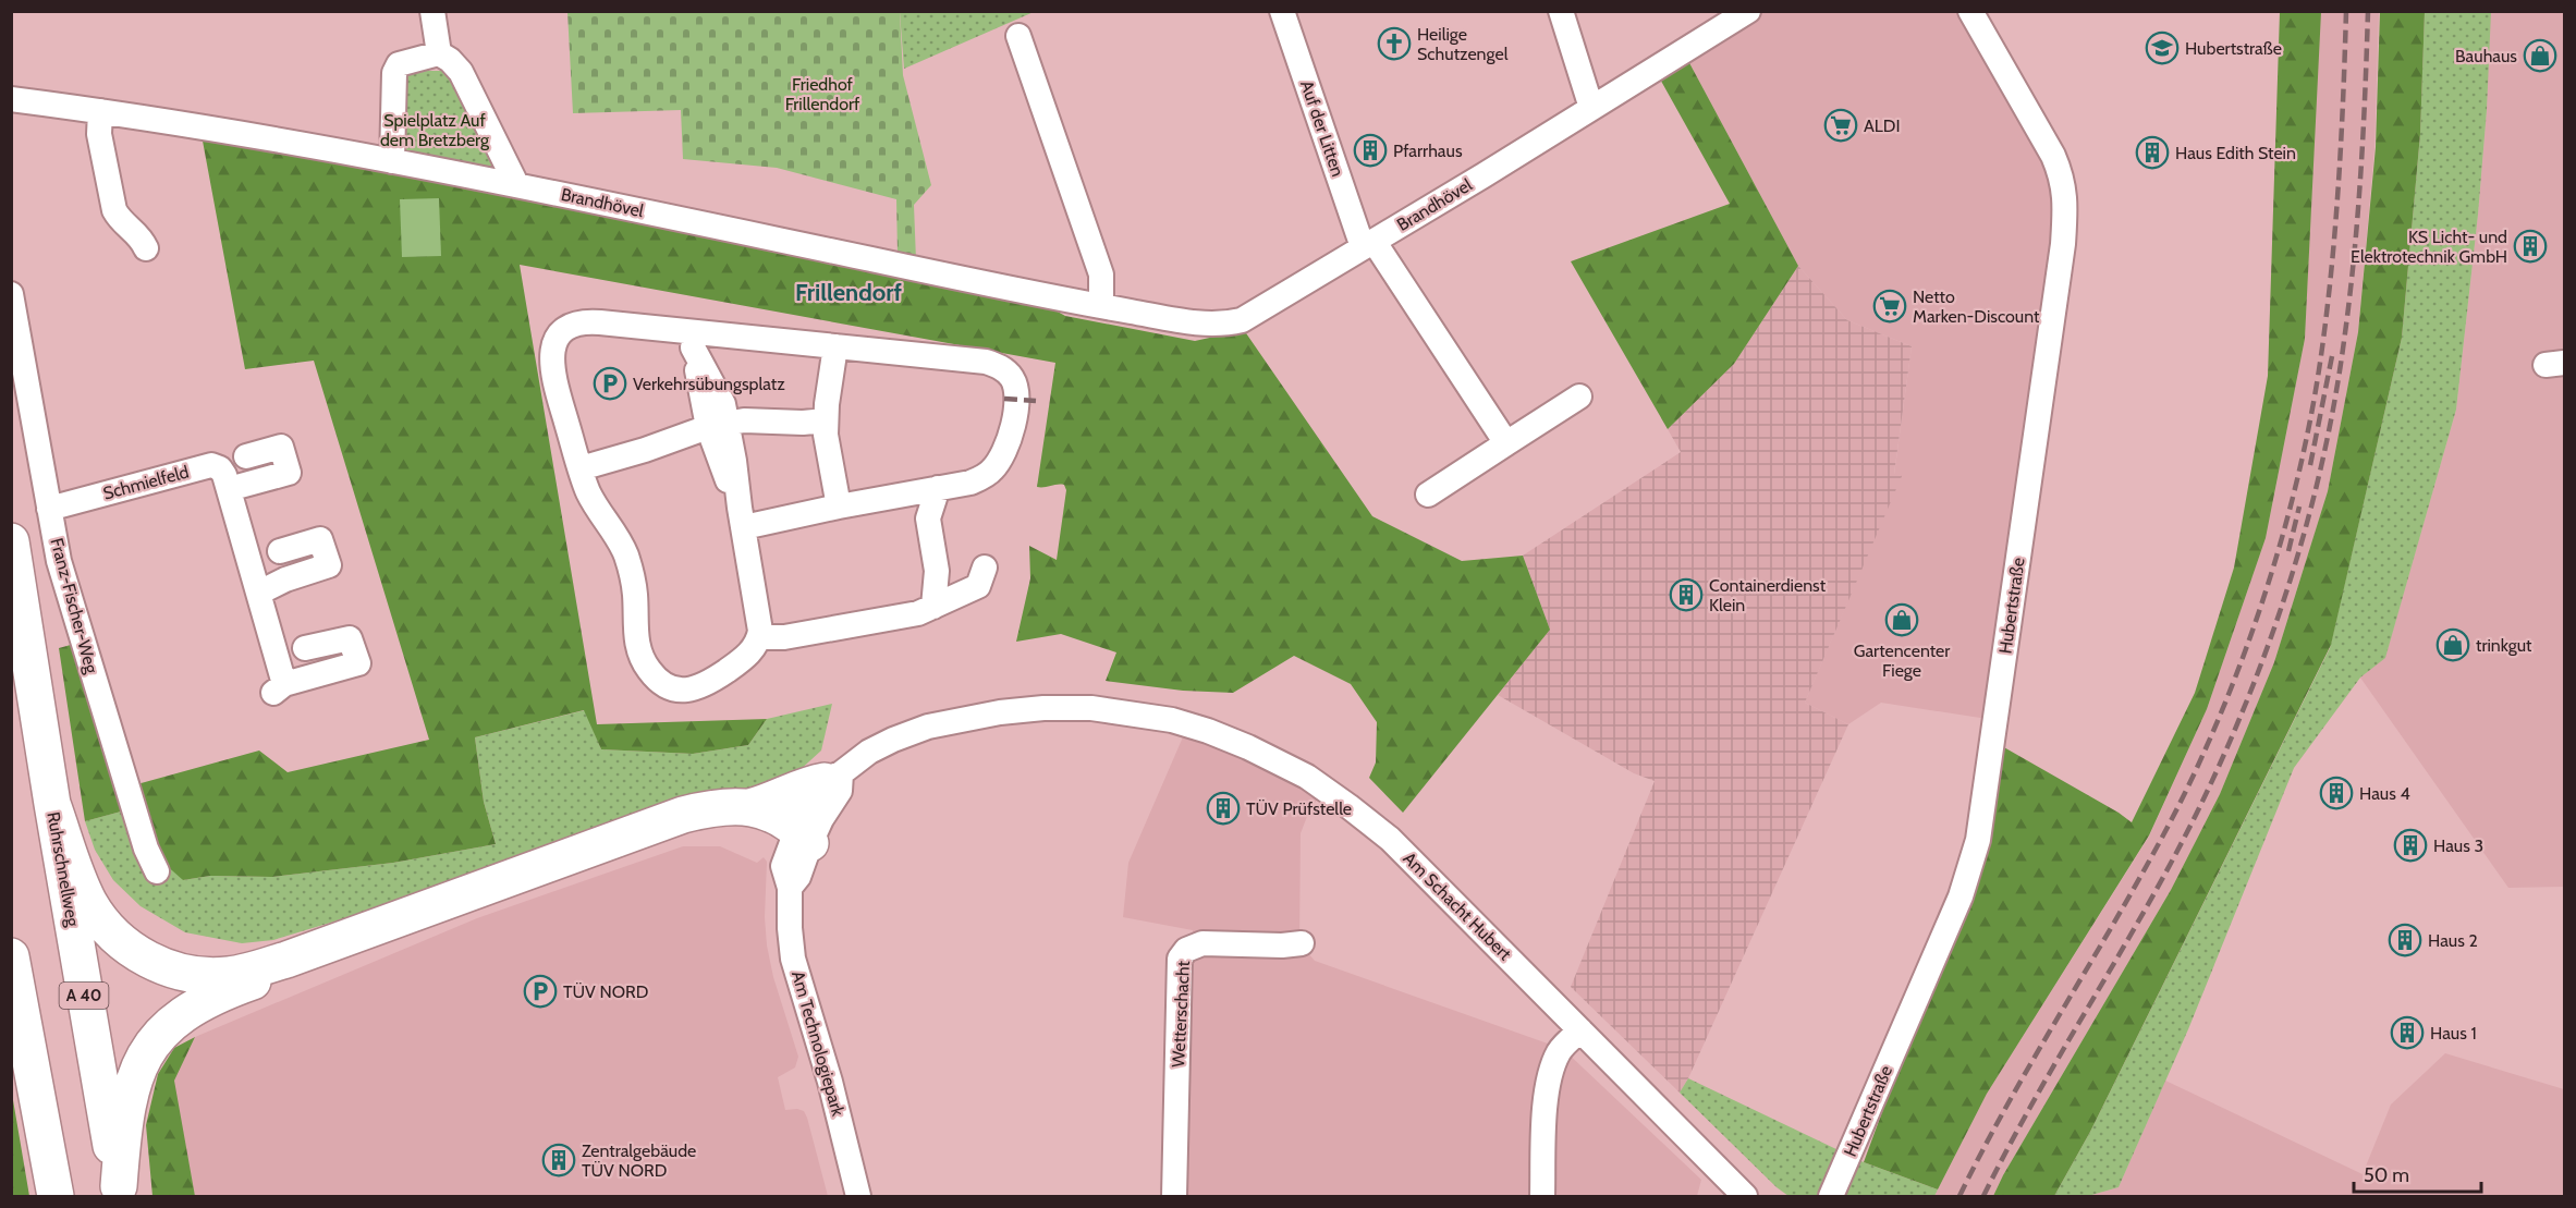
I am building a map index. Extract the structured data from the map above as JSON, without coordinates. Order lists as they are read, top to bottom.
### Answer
{
  "streets": {
    "highway": ["Ruhrschnellweg", "A 40"],
    "street": [
      "Auf der Litten",
      "Brandhövel",
      "Schmielfeld",
      "Franz-Fischer-Weg",
      "Hubertstraße",
      "Am Schacht Hubert",
      "Wetterschacht",
      "Am Technologiepark"
    ]
  },
  "crossings": [
    ["Auf der Litten", "Brandhövel"],
    ["Schmielfeld", "Franz-Fischer-Weg"],
    ["Am Schacht Hubert", "Am Technologiepark"]
  ],
  "districts": ["Frillendorf"],
  "parks": ["Friedhof Frillendorf", "Spielplatz Auf dem Bretzberg"],
  "places": {
    "church": ["Heilige Schutzengel"],
    "school or university": ["Hubertstraße"],
    "shop": ["Bauhaus", "Gartencenter Fiege", "trinkgut"],
    "supermarket": ["ALDI", "Netto Marken-Discount"],
    "building": [
      "Pfarrhaus",
      "Haus Edith Stein",
      "KS Licht- und Elektrotechnik GmbH",
      "Containerdienst Klein",
      "Haus 4",
      "TÜV Prüfstelle",
      "Haus 3",
      "Haus 2",
      "Haus 1",
      "Zentralgebäude TÜV NORD"
    ],
    "parking": ["Verkehrsübungsplatz", "TÜV NORD"]
  },
  "scale_bar": "50 m"
}
